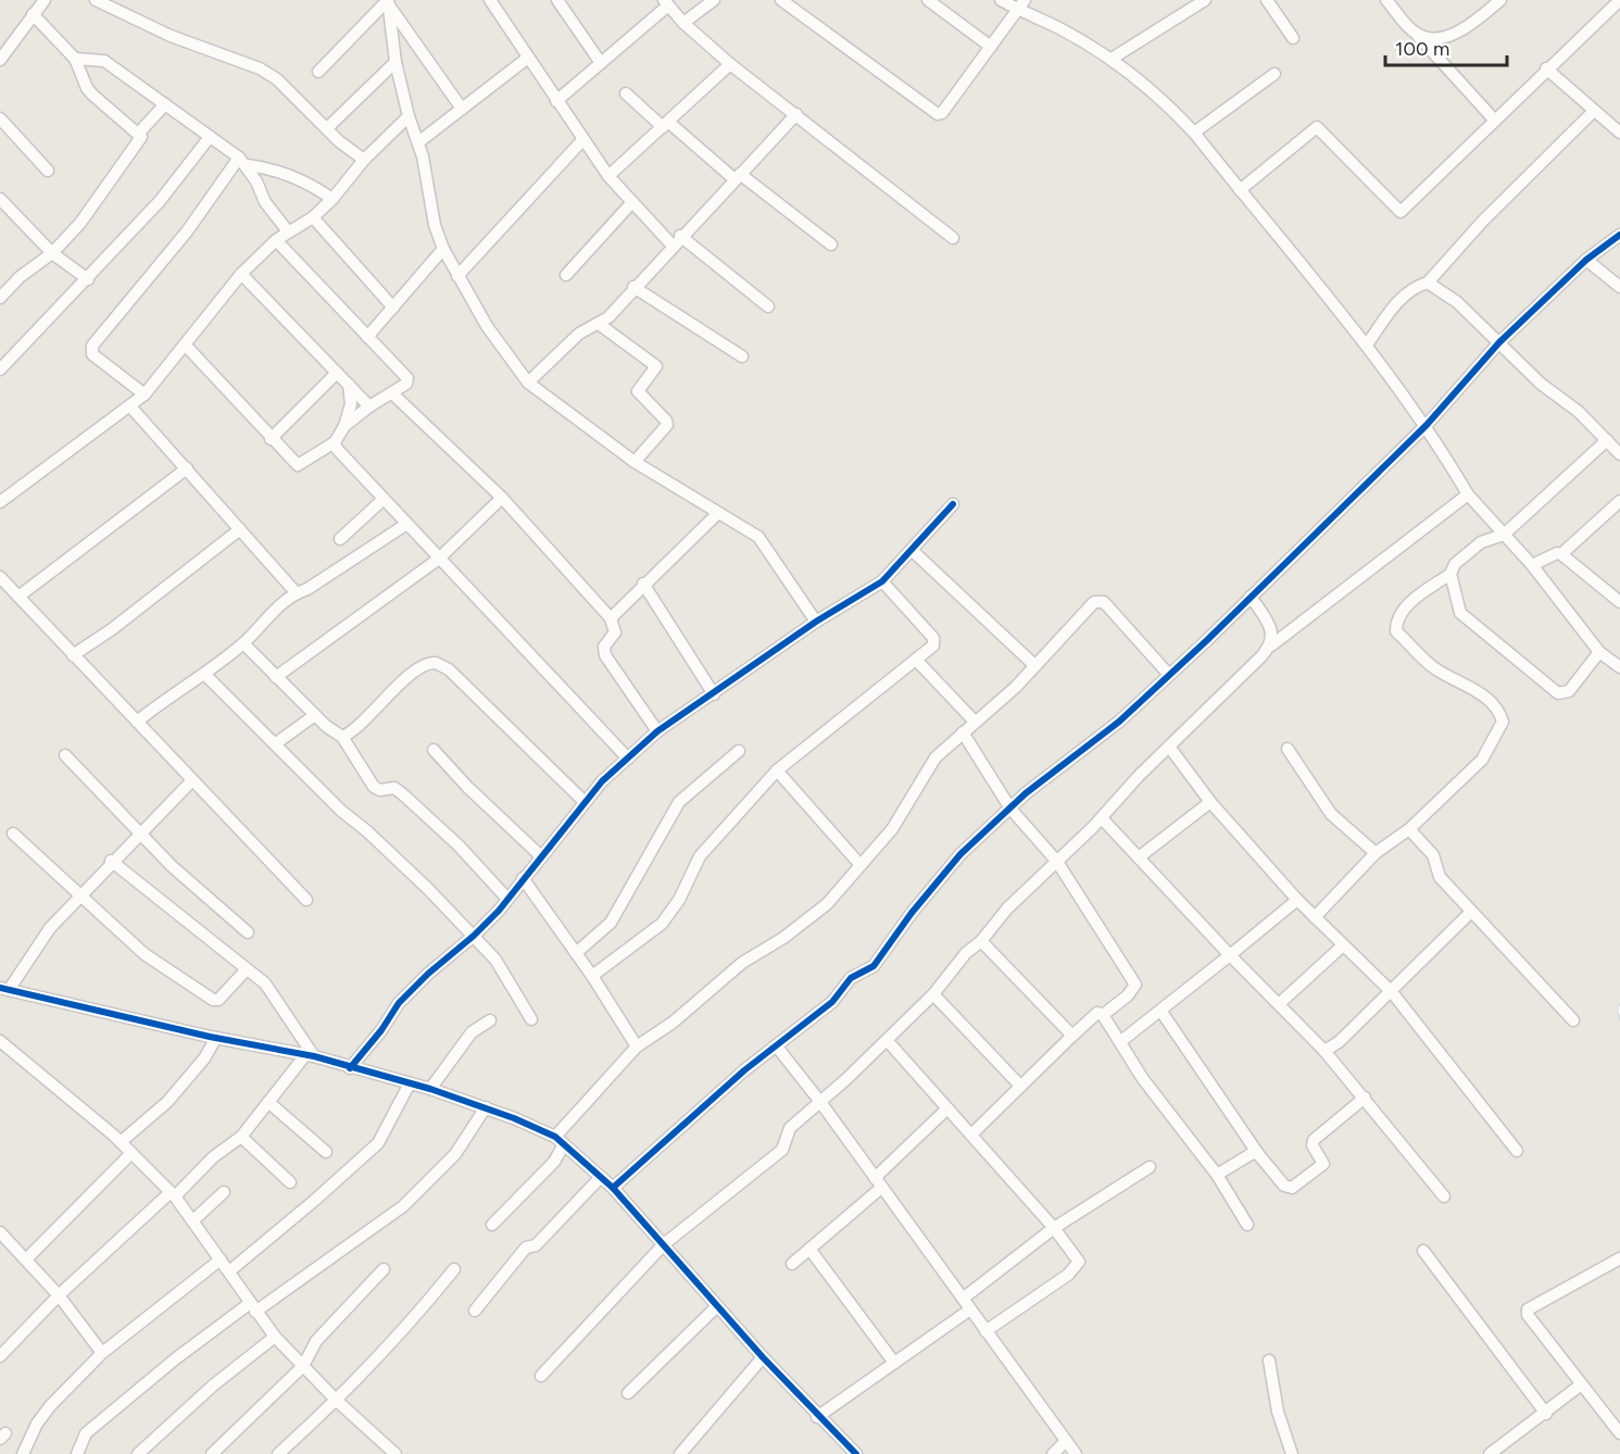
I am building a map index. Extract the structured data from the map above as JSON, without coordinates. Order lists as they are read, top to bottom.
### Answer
{
  "scale_bar": "100 m"
}
